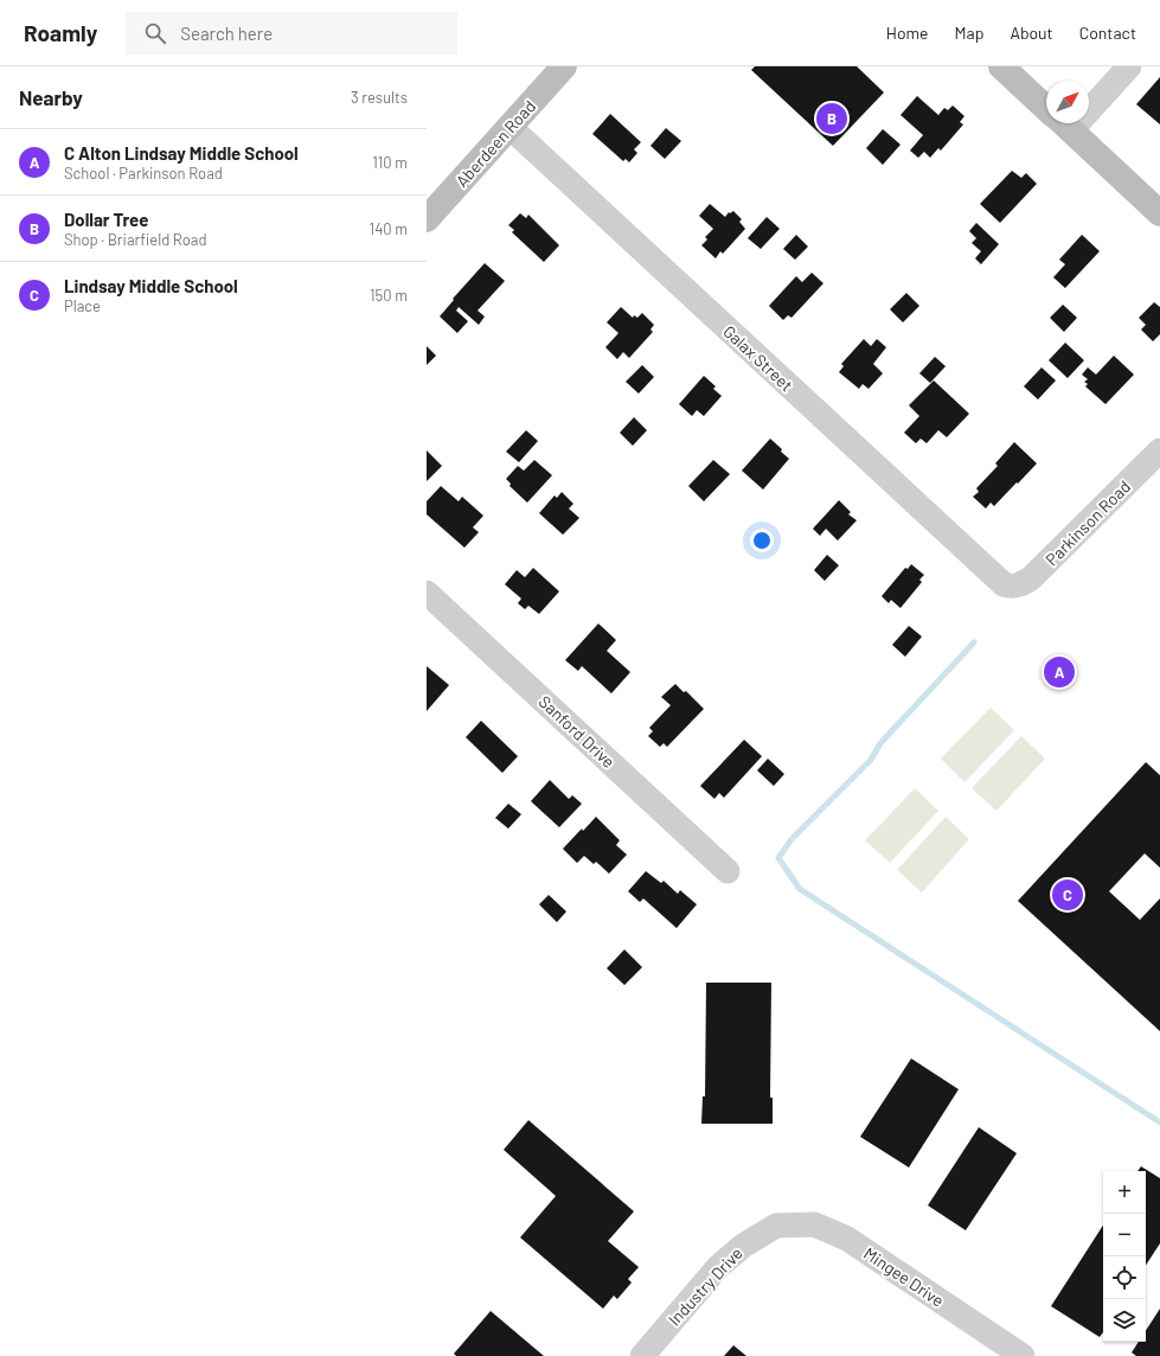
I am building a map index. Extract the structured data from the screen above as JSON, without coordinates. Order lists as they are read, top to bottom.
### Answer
{
  "streets": {
    "main road": ["Aberdeen Road"],
    "street": [
      "Galax Street",
      "Parkinson Road",
      "Sanford Drive",
      "Mingee Drive",
      "Industry Drive"
    ]
  },
  "crossings": [
    ["Aberdeen Road", "Galax Street"],
    ["Galax Street", "Parkinson Road"],
    ["Mingee Drive", "Industry Drive"]
  ],
  "north": "top right",
  "page": {
    "header": "Roamly",
    "search": "Search here",
    "nav": [
      "Home",
      "Map",
      "About",
      "Contact"
    ],
    "heading": ["Nearby", "3 results"],
    "pins": ["B", "A", "C"],
    "list": [
      {
        "mark": "A",
        "name": "C Alton Lindsay Middle School",
        "note": "School · Parkinson Road",
        "value": "110 m"
      },
      {
        "mark": "B",
        "name": "Dollar Tree",
        "note": "Shop · Briarfield Road",
        "value": "140 m"
      },
      {
        "mark": "C",
        "name": "Lindsay Middle School",
        "note": "Place",
        "value": "150 m"
      }
    ],
    "map_buttons": ["+", "−"]
  }
}
